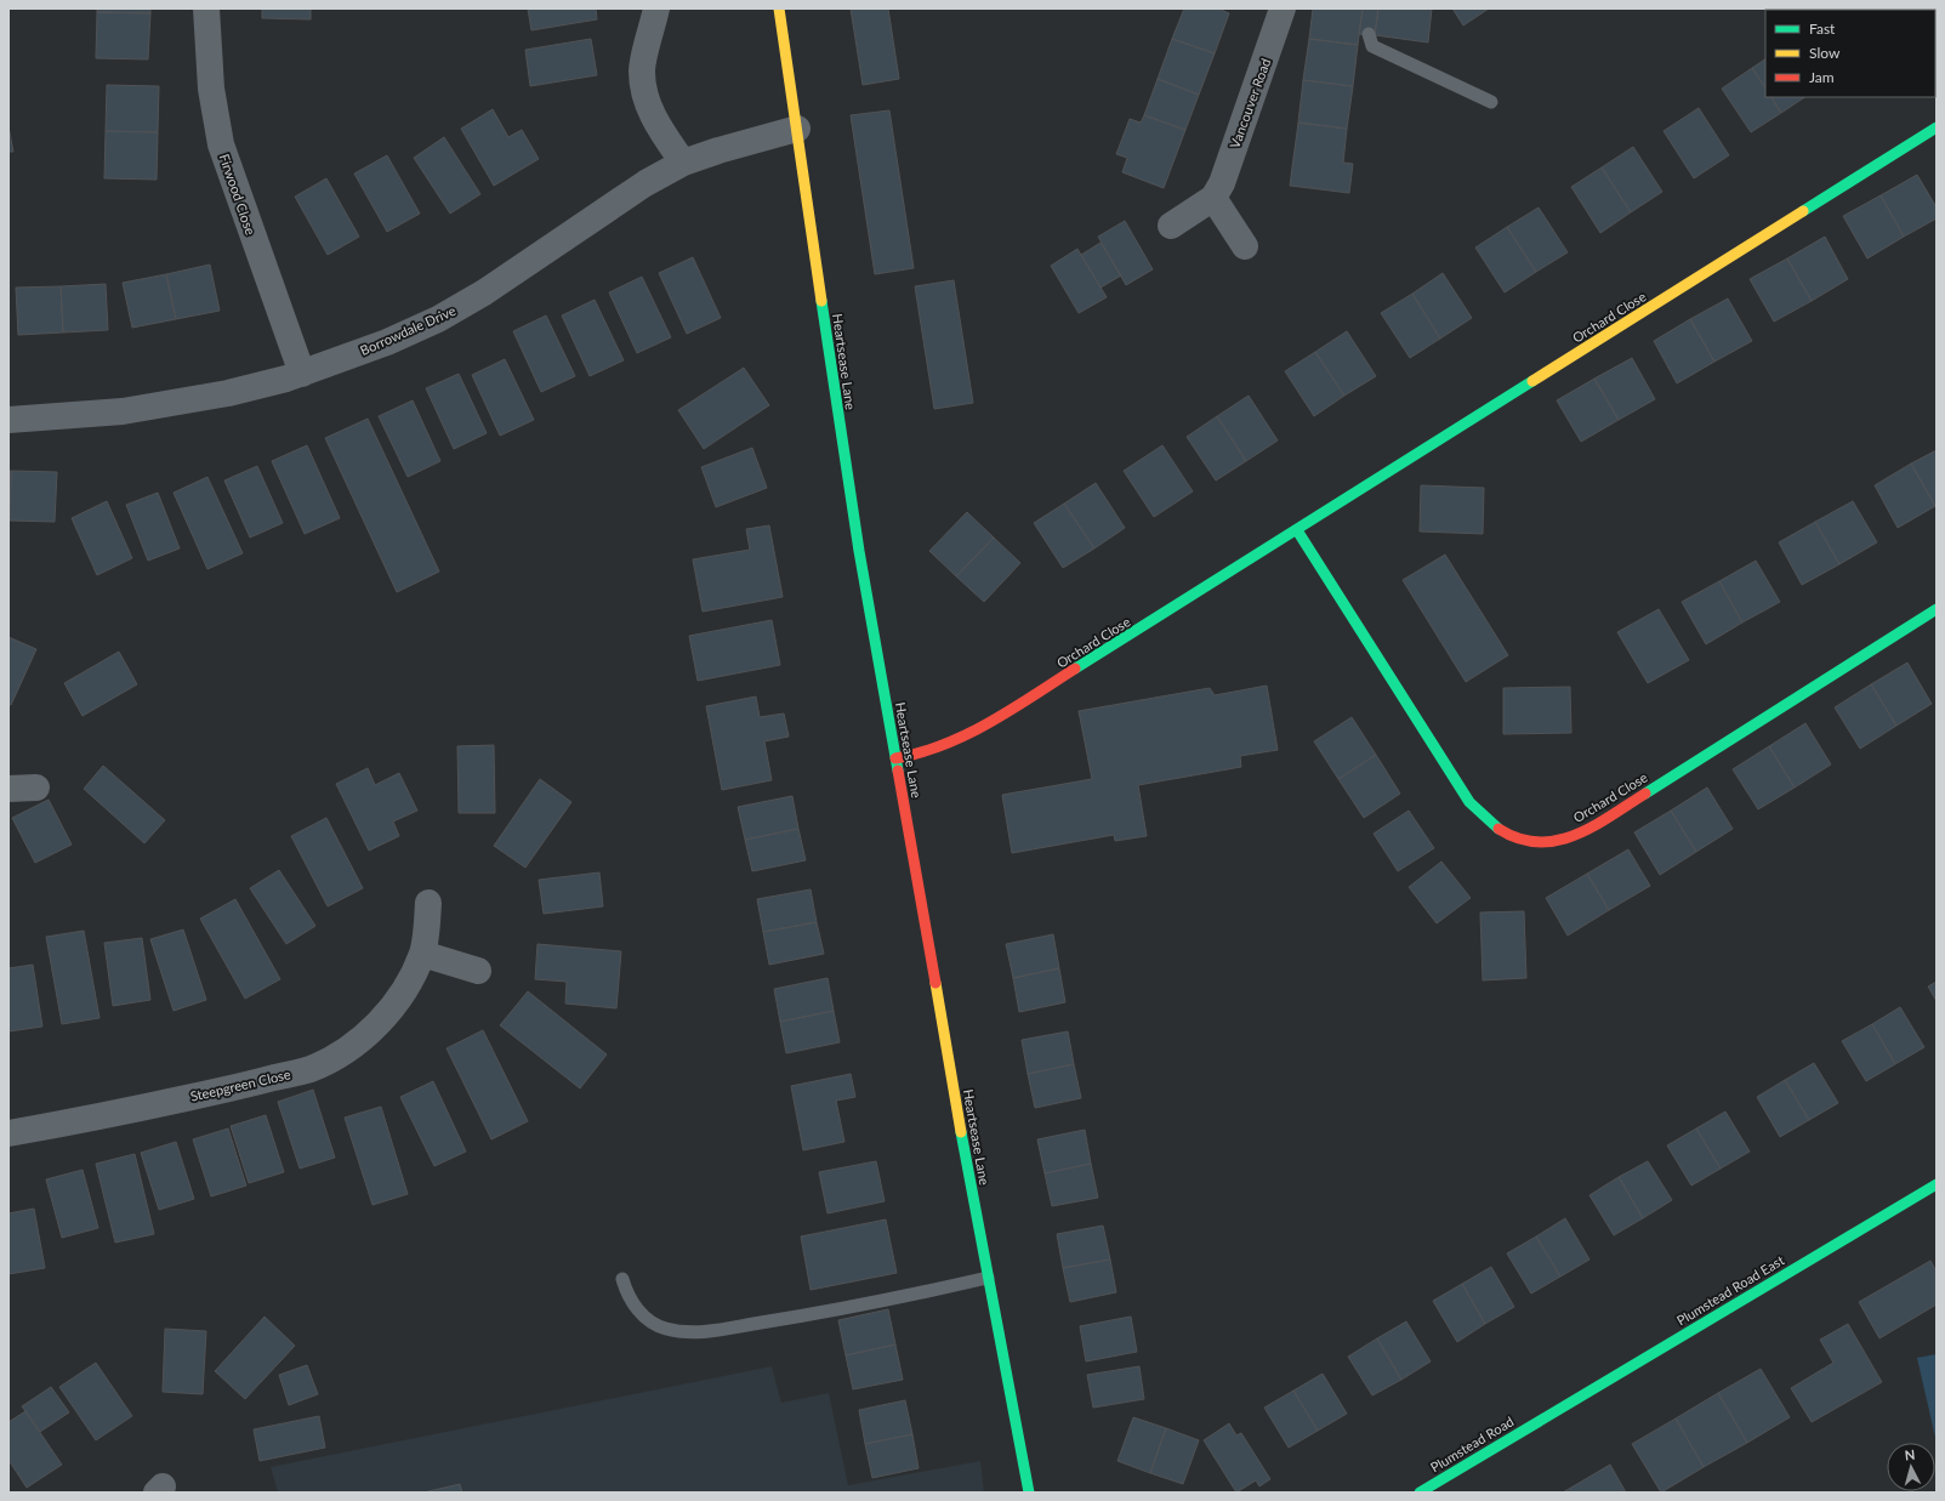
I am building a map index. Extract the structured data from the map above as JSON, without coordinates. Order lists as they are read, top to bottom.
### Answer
{
  "streets": {
    "main road": [
      "Orchard Close",
      "Heartsease Lane",
      "Plumstead Road East",
      "Plumstead Road"
    ],
    "street": [
      "Vancouver Road",
      "Firwood Close",
      "Borrowdale Drive",
      "Steepgreen Close"
    ]
  },
  "crossings": [
    ["Firwood Close", "Borrowdale Drive"],
    ["Orchard Close", "Heartsease Lane"],
    ["Borrowdale Drive", "Heartsease Lane"],
    ["Plumstead Road East", "Plumstead Road"]
  ],
  "legend": ["Fast", "Slow", "Jam"],
  "north": "top"
}
